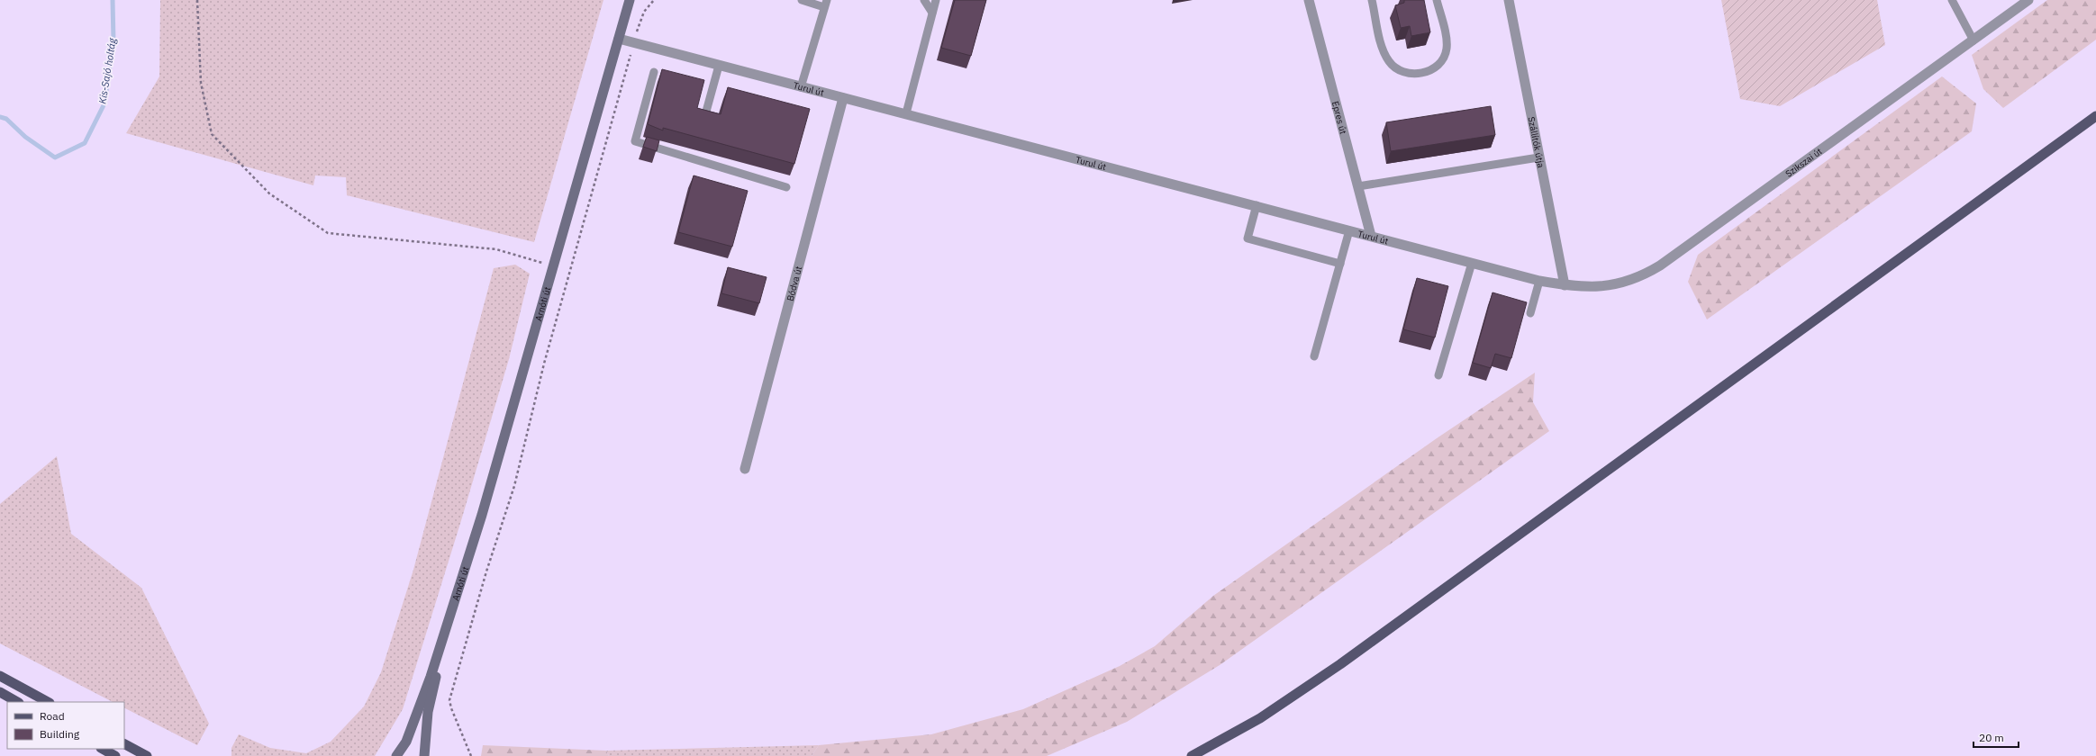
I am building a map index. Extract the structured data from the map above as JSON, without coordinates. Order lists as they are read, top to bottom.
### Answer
{
  "streets": {
    "main road": ["Arnóti út"],
    "street": [
      "Turul út",
      "Epres út",
      "Szállítók útja",
      "Szikszai út",
      "Bódva út"
    ]
  },
  "crossings": [
    ["Turul út", "Epres út"],
    ["Turul út", "Szállítók útja"],
    ["Turul út", "Szikszai út"],
    ["Turul út", "Bódva út"],
    ["Turul út", "Arnóti út"],
    ["Szállítók útja", "Szikszai út"]
  ],
  "water": ["Kis-Sajó holtág"],
  "legend": ["Road", "Building"],
  "scale_bar": "20 m"
}
